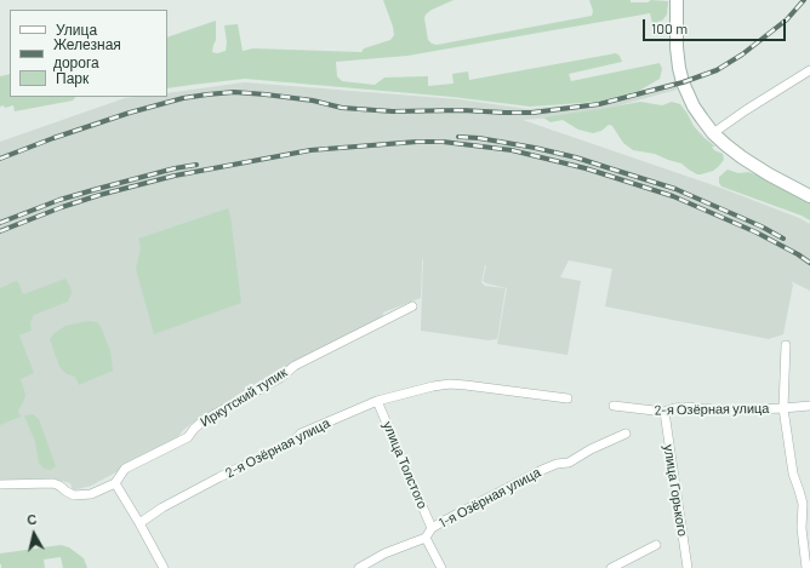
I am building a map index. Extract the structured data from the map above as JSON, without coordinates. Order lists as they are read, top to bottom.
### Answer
{
  "streets": {
    "street": [
      "Иркутский тупик",
      "2-я Озёрная улица",
      "улица Толстого",
      "улица Горького",
      "1-я Озёрная улица"
    ]
  },
  "crossings": [
    ["2-я Озёрная улица", "улица Толстого"],
    ["2-я Озёрная улица", "улица Горького"],
    ["улица Толстого", "1-я Озёрная улица"]
  ],
  "legend": ["Улица", "Железная дорога", "Парк"],
  "scale_bar": "100 m",
  "north": "top"
}
